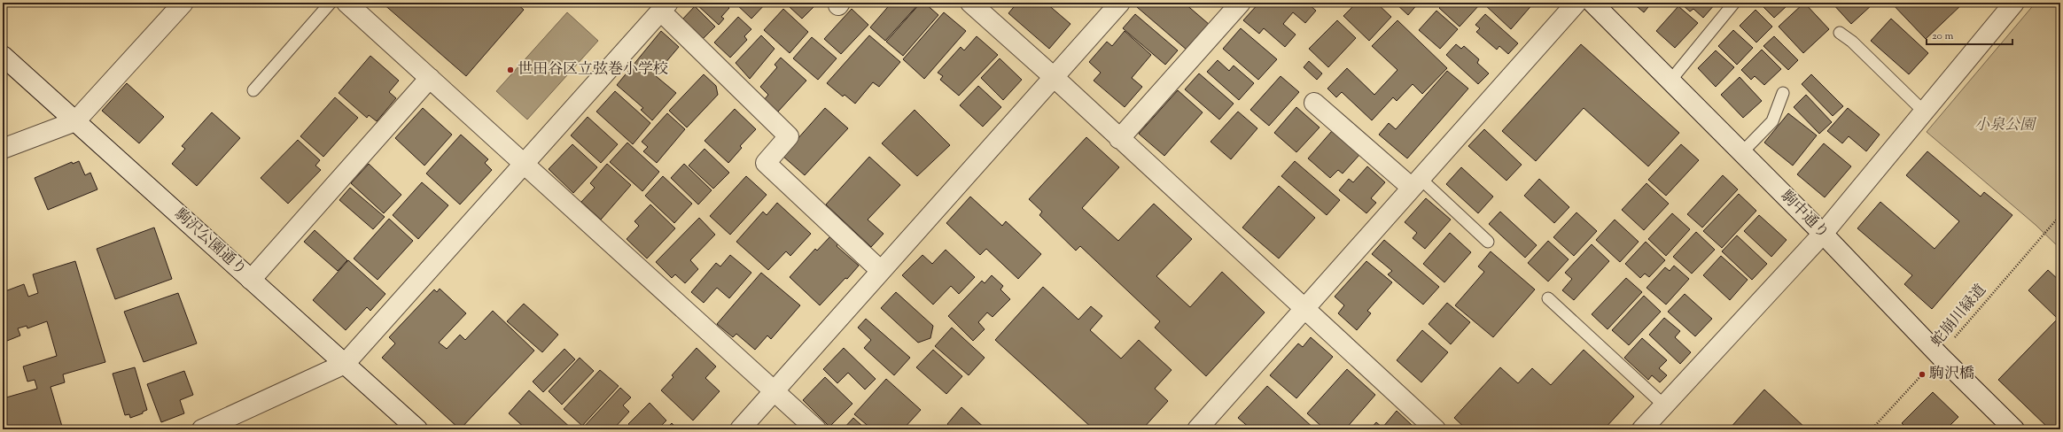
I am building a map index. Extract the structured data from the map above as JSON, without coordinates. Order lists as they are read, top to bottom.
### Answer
{
  "streets": {
    "street": ["駒中通り", "駒沢公園通り"],
    "path": ["蛇崩川緑道"]
  },
  "crossings": [
    ["駒中通り", "蛇崩川緑道"]
  ],
  "parks": ["小泉公園"],
  "places": ["世田谷区立弦巻小学校", "駒沢橋"],
  "scale_bar": "20 m"
}
